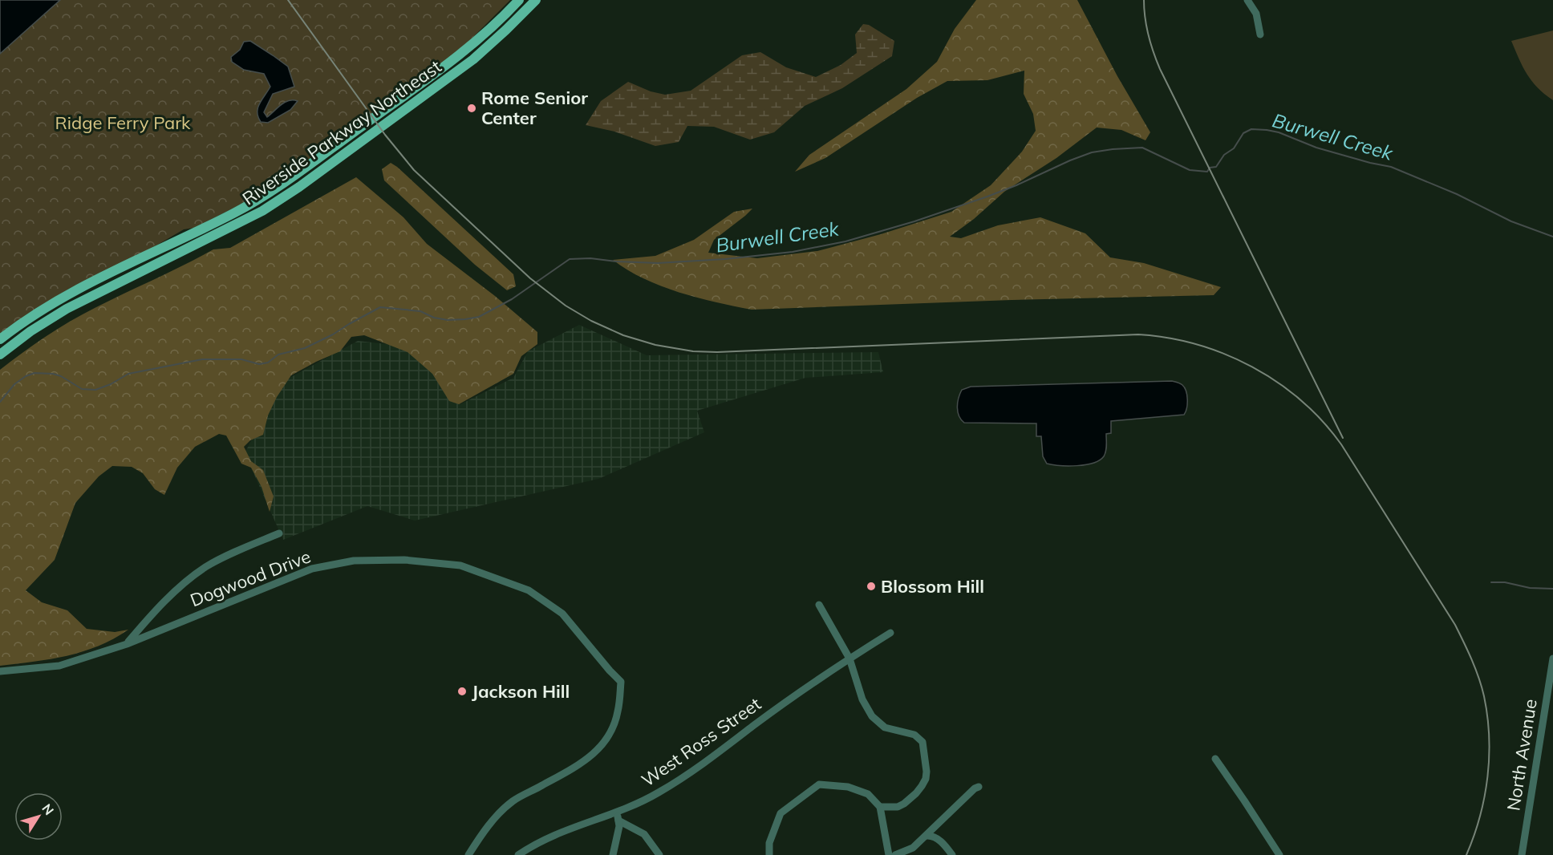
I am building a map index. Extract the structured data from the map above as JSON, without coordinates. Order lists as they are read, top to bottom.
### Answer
{
  "streets": {
    "main road": ["Riverside Parkway Northeast"],
    "street": ["Dogwood Drive", "West Ross Street", "North Avenue"]
  },
  "water": ["Burwell Creek"],
  "parks": ["Ridge Ferry Park"],
  "places": ["Rome Senior Center", "Blossom Hill", "Jackson Hill"],
  "north": "top right"
}
